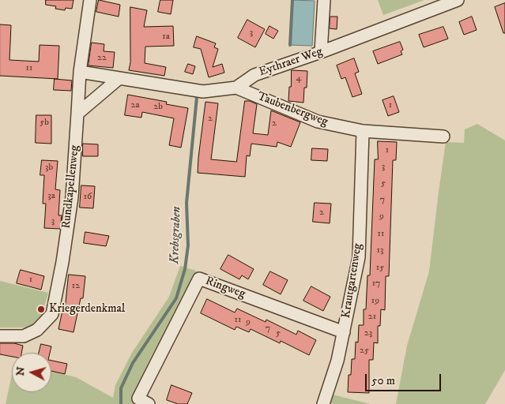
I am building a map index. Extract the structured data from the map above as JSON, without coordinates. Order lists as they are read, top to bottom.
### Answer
{
  "streets": {
    "street": [
      "Eythraer Weg",
      "Taubenbergweg",
      "Rundkapellenweg",
      "Krautgartenweg",
      "Ringweg"
    ]
  },
  "crossings": [
    ["Eythraer Weg", "Taubenbergweg"],
    ["Eythraer Weg", "Rundkapellenweg"],
    ["Taubenbergweg", "Krautgartenweg"],
    ["Krautgartenweg", "Ringweg"]
  ],
  "water": ["Krebsgraben"],
  "places": ["Kriegerdenkmal"],
  "house_numbers": [
    "3",
    "1a",
    "22",
    "11",
    "4",
    "2a",
    "1",
    "2b",
    "2",
    "5b",
    "2",
    "1",
    "3",
    "3b",
    "5",
    "3a",
    "16",
    "7",
    "2",
    "9",
    "3",
    "11",
    "13",
    "15",
    "1",
    "17",
    "12",
    "19",
    "21",
    "11",
    "9",
    "7",
    "5",
    "23",
    "25"
  ],
  "scale_bar": "50 m",
  "north": "left"
}
